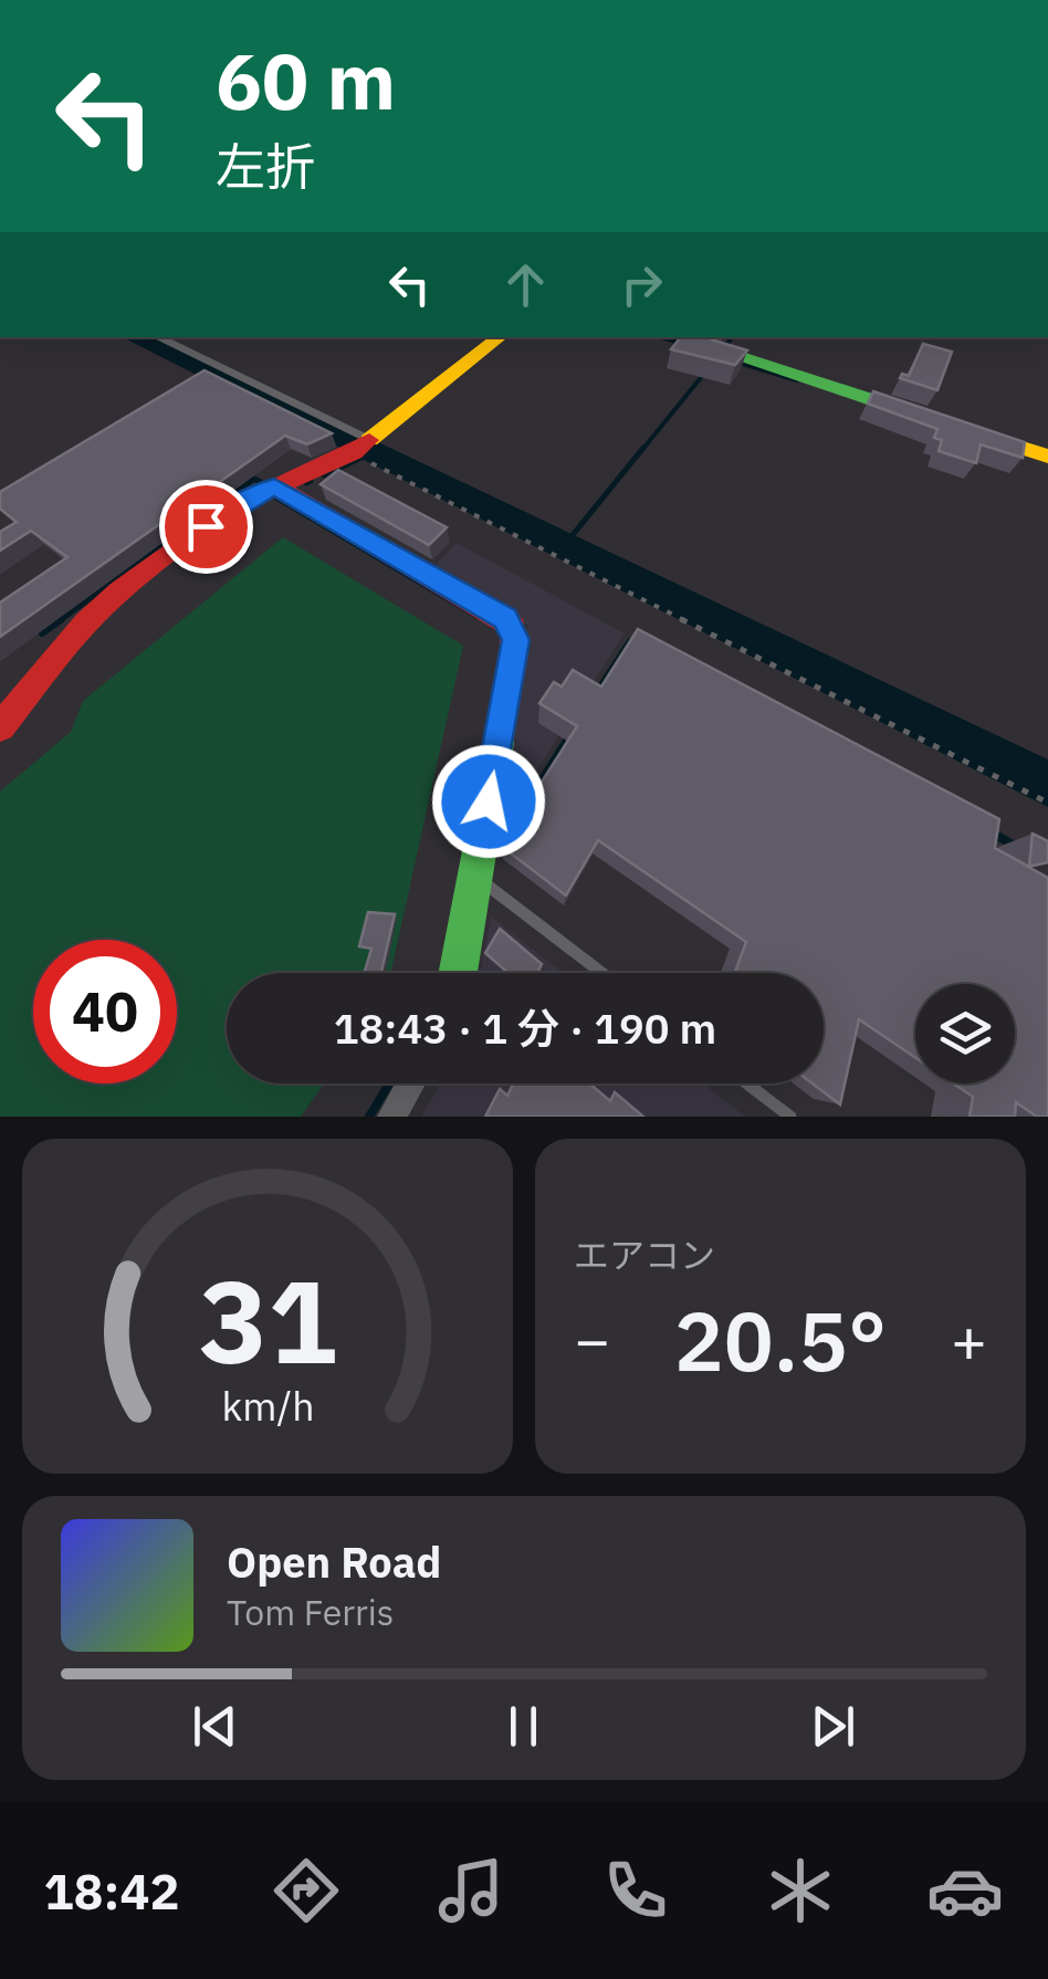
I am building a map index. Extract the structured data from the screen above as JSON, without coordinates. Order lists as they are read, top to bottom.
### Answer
{
  "page": {
    "turn": ["60 m", "左折"],
    "limit": "40",
    "trip": "18:43 · 1 分 · 190 m",
    "tile": "エアコン",
    "heat": ["−", "20.5°", "+"],
    "song": ["Open Road", "Tom Ferris"],
    "tabs": "18:42",
    "gauge": ["31", "km/h"]
  }
}
